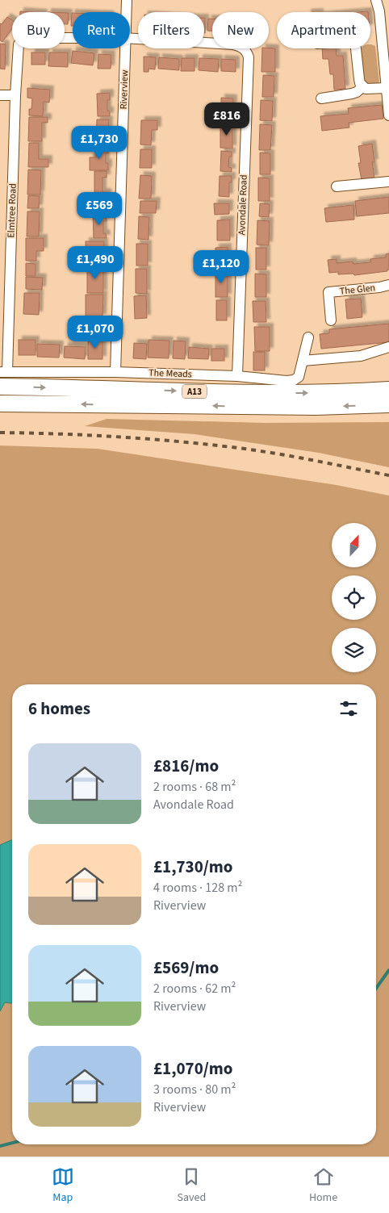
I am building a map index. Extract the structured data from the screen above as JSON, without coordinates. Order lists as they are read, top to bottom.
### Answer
{
  "streets": {
    "highway": ["A13"],
    "street": [
      "Riverview",
      "Avondale Road",
      "Elmtree Road",
      "The Glen",
      "The Meads"
    ]
  },
  "crossings": [
    ["Riverview", "The Meads"],
    ["Avondale Road", "The Meads"],
    ["Elmtree Road", "The Meads"],
    ["Elmtree Road", "A13"],
    ["The Meads", "A13"]
  ],
  "north": "top",
  "page": {
    "chip": [
      "Buy",
      "Rent",
      "Filters",
      "New",
      "Apartment"
    ],
    "price": [
      "£816",
      "£1,730",
      "£569",
      "£1,490",
      "£1,120",
      "£1,070"
    ],
    "heading": "6 homes",
    "list": [
      {
        "name": "£816/mo",
        "note": "2 rooms · 68 m² · Avondale Road"
      },
      {
        "name": "£1,730/mo",
        "note": "4 rooms · 128 m² · Riverview"
      },
      {
        "name": "£569/mo",
        "note": "2 rooms · 62 m² · Riverview"
      },
      {
        "name": "£1,070/mo",
        "note": "3 rooms · 80 m² · Riverview"
      }
    ],
    "tabs": ["Map", "Saved", "Home"]
  }
}
